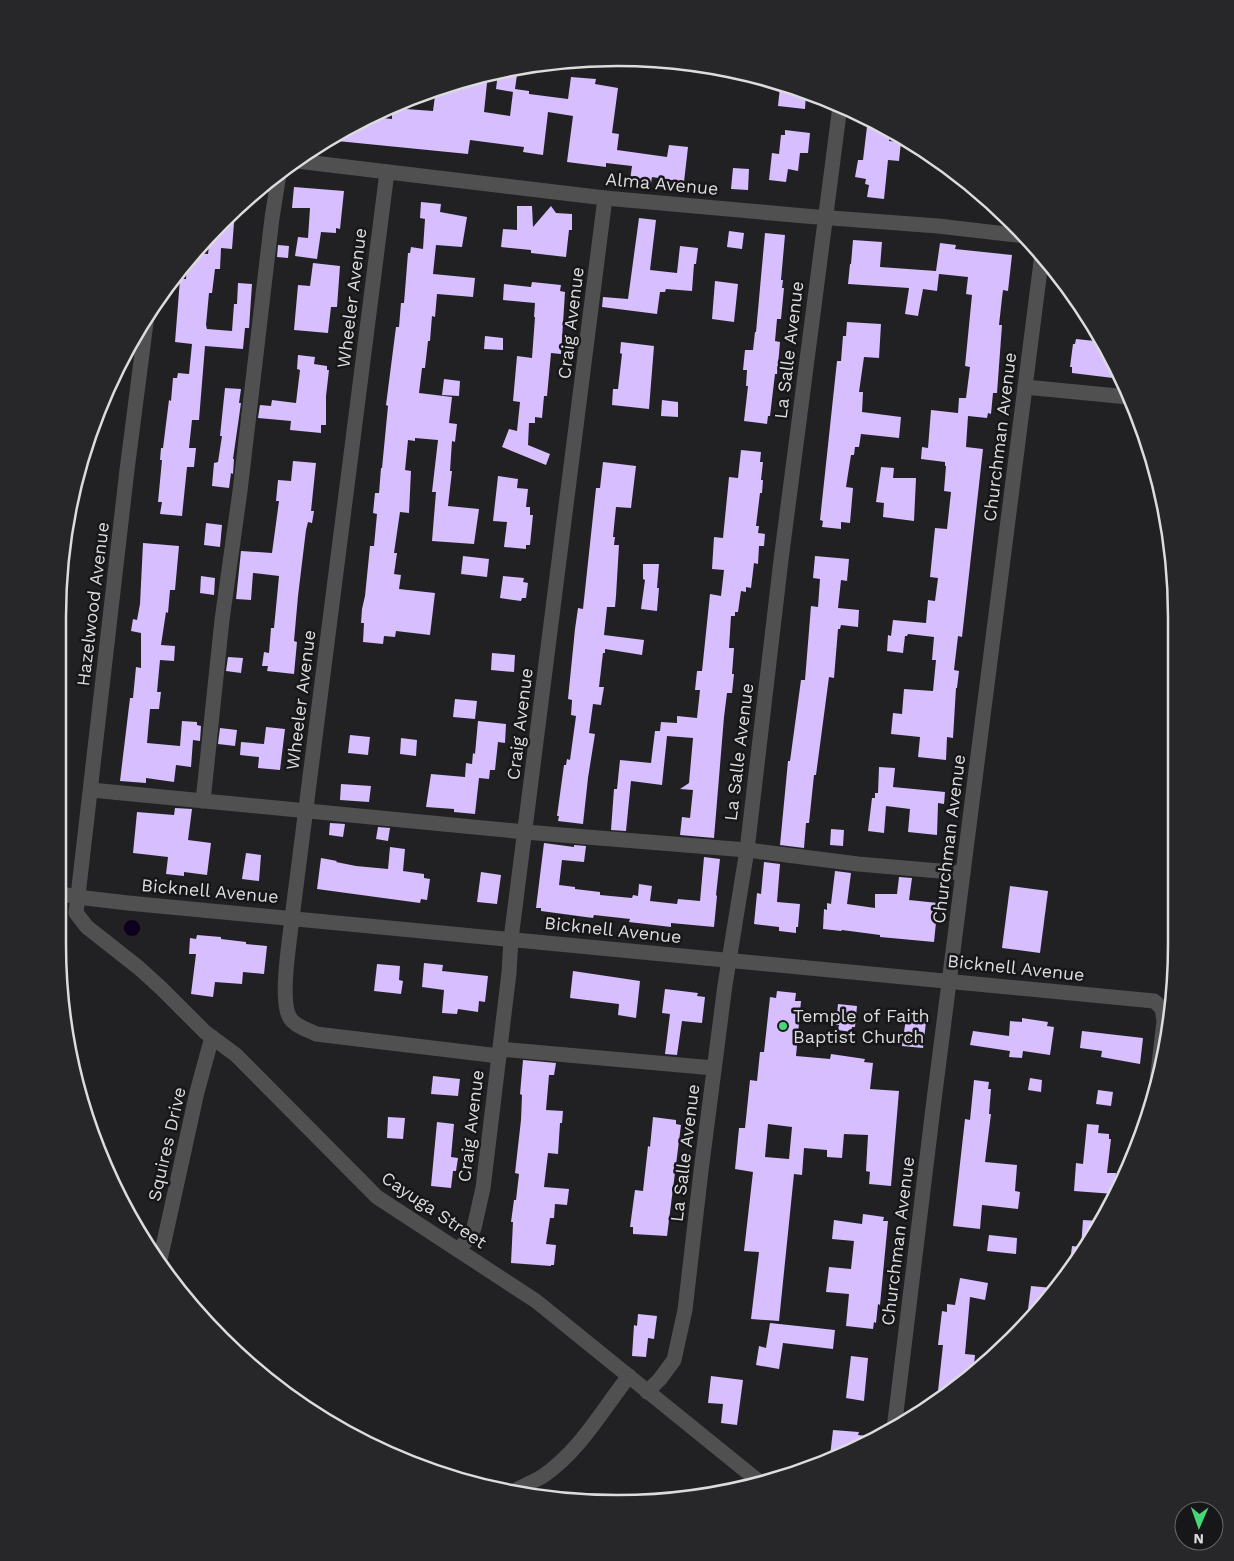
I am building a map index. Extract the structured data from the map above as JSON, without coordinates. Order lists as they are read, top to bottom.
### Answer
{
  "streets": {
    "street": [
      "Alma Avenue",
      "Wheeler Avenue",
      "Craig Avenue",
      "La Salle Avenue",
      "Churchman Avenue",
      "Hazelwood Avenue",
      "Bicknell Avenue",
      "Squires Drive",
      "Cayuga Street"
    ]
  },
  "crossings": [
    ["Alma Avenue", "Wheeler Avenue"],
    ["Alma Avenue", "Craig Avenue"],
    ["Alma Avenue", "La Salle Avenue"],
    ["Wheeler Avenue", "Craig Avenue"],
    ["Wheeler Avenue", "La Salle Avenue"],
    ["Wheeler Avenue", "Bicknell Avenue"],
    ["Craig Avenue", "Bicknell Avenue"],
    ["Craig Avenue", "Cayuga Street"],
    ["La Salle Avenue", "Bicknell Avenue"],
    ["La Salle Avenue", "Cayuga Street"],
    ["Churchman Avenue", "Bicknell Avenue"],
    ["Hazelwood Avenue", "Bicknell Avenue"],
    ["Hazelwood Avenue", "Cayuga Street"],
    ["Bicknell Avenue", "Cayuga Street"],
    ["Squires Drive", "Cayuga Street"]
  ],
  "places": ["Temple of Faith Baptist Church"],
  "north": "bottom"
}
